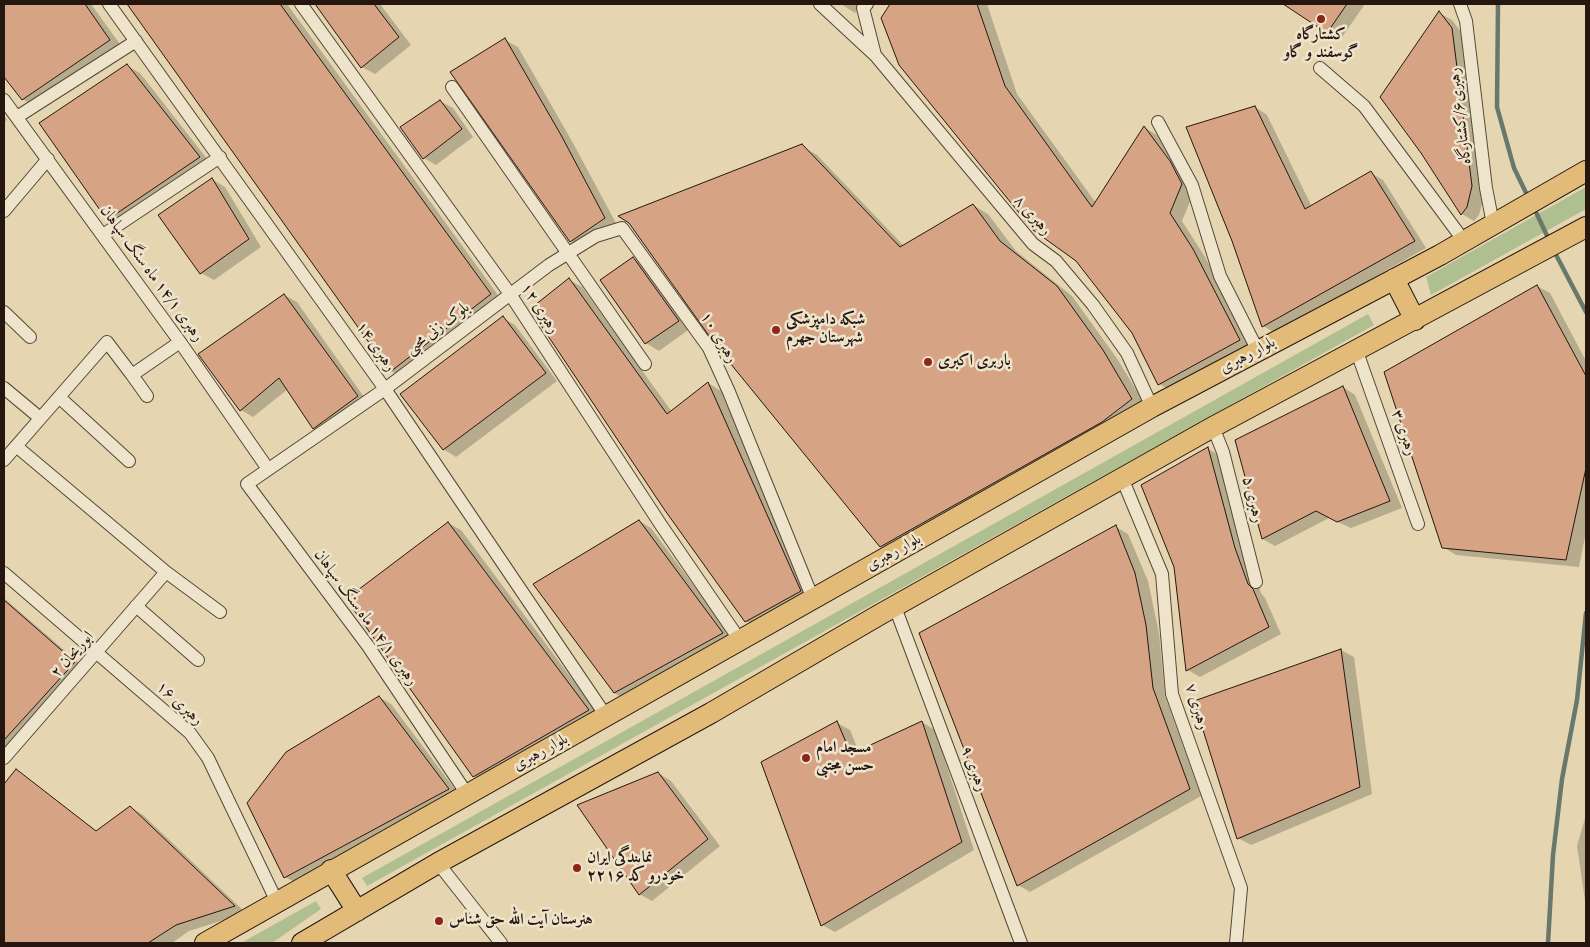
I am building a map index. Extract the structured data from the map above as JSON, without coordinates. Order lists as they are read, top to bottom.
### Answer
{
  "streets": {
    "main road": ["بلوار رهبری"],
    "street": [
      "رهبری۶/کشتارگاه",
      "رهبری ۸",
      "رهبری ۱۴/۱ ماه سنگ سپاهان",
      "رهبری ۱۲",
      "بلوک زنی محبی",
      "رهبری ۱۰",
      "رهبری ۱۴",
      "رهبری ۳",
      "رهبری ۵",
      "ابوریحان ۲",
      "رهبری ۱۶",
      "رهبری ۷",
      "رهبری ۹"
    ]
  },
  "crossings": [
    ["رهبری۶/کشتارگاه", "بلوار رهبری"],
    ["رهبری ۸", "بلوار رهبری"],
    ["رهبری ۱۴/۱ ماه سنگ سپاهان", "بلوک زنی محبی"],
    ["رهبری ۱۴/۱ ماه سنگ سپاهان", "رهبری ۱۴"],
    ["رهبری ۱۴/۱ ماه سنگ سپاهان", "بلوار رهبری"],
    ["رهبری ۱۲", "بلوک زنی محبی"],
    ["رهبری ۱۲", "رهبری ۱۰"],
    ["رهبری ۱۲", "بلوار رهبری"],
    ["بلوک زنی محبی", "رهبری ۱۰"],
    ["بلوک زنی محبی", "رهبری ۱۴"],
    ["رهبری ۱۰", "بلوار رهبری"],
    ["رهبری ۱۴", "بلوار رهبری"],
    ["بلوار رهبری", "رهبری ۱۶"],
    ["ابوریحان ۲", "رهبری ۱۶"]
  ],
  "places": [
    "کشتارگاه گوسفند و گاو",
    "شبکه دامپزشکی شهرستان جهرم",
    "باربری اکبری",
    "مسجد امام حسن مجتبی",
    "نمایندگی ایران خودرو کد ۲۲۱۶",
    "هنرستان آیت الله حق شناس"
  ]
}
